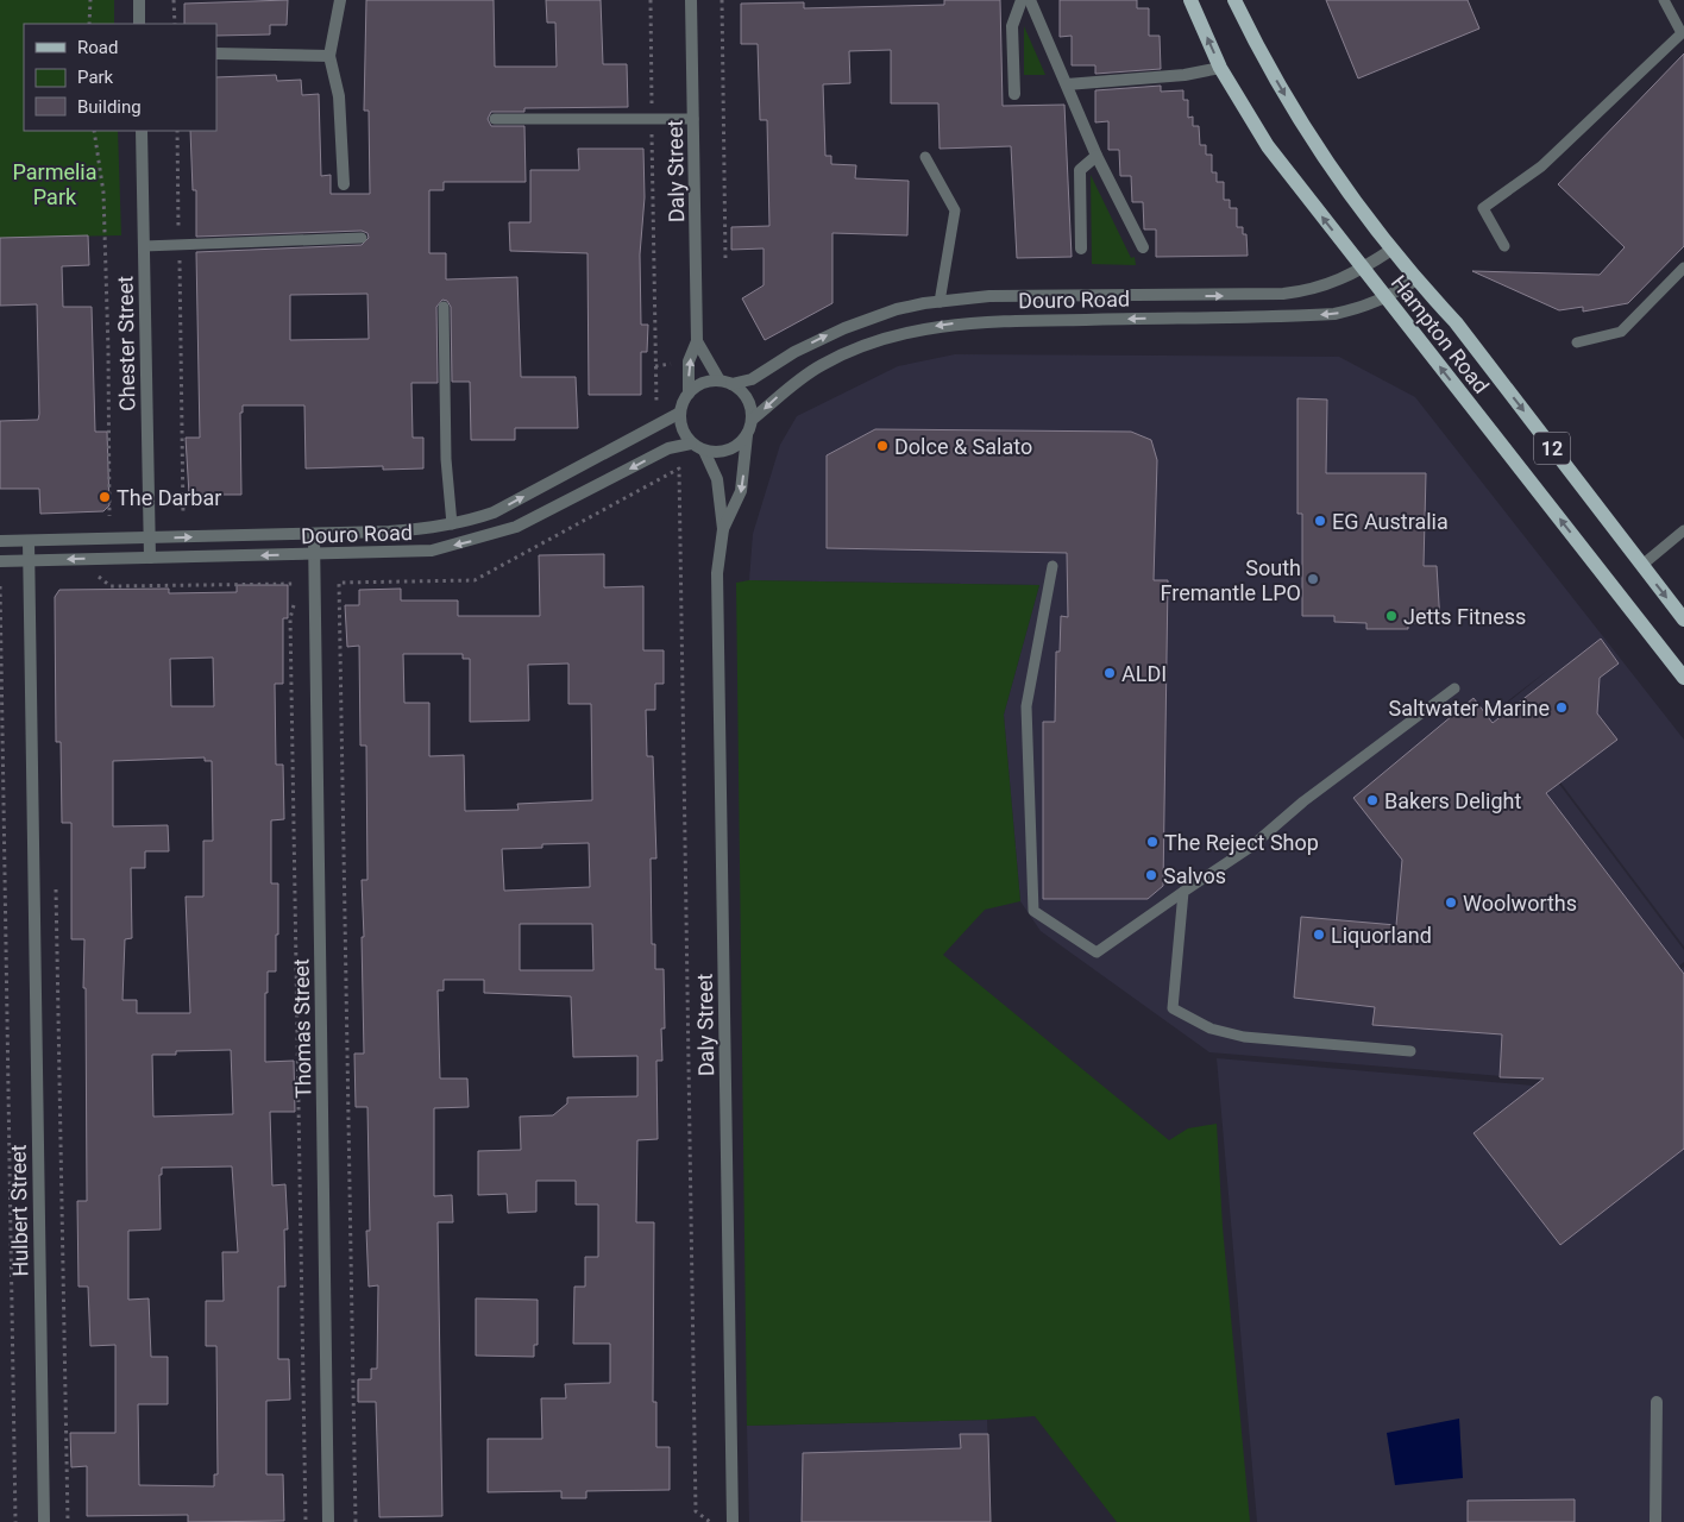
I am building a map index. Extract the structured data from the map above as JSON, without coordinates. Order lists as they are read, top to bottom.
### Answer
{
  "streets": {
    "main road": ["Hampton Road", "12"],
    "street": [
      "Daly Street",
      "Douro Road",
      "Chester Street",
      "Thomas Street",
      "Hulbert Street"
    ]
  },
  "crossings": [
    ["Daly Street", "Douro Road"],
    ["Douro Road", "Hampton Road"],
    ["Douro Road", "Chester Street"],
    ["Douro Road", "Thomas Street"],
    ["Douro Road", "Hulbert Street"]
  ],
  "parks": ["Parmelia Park"],
  "places": [
    "Dolce & Salato",
    "The Darbar",
    "EG Australia",
    "South Fremantle LPO",
    "Jetts Fitness",
    "ALDI",
    "Saltwater Marine",
    "Bakers Delight",
    "The Reject Shop",
    "Salvos",
    "Woolworths",
    "Liquorland"
  ],
  "legend": ["Road", "Park", "Building"]
}
